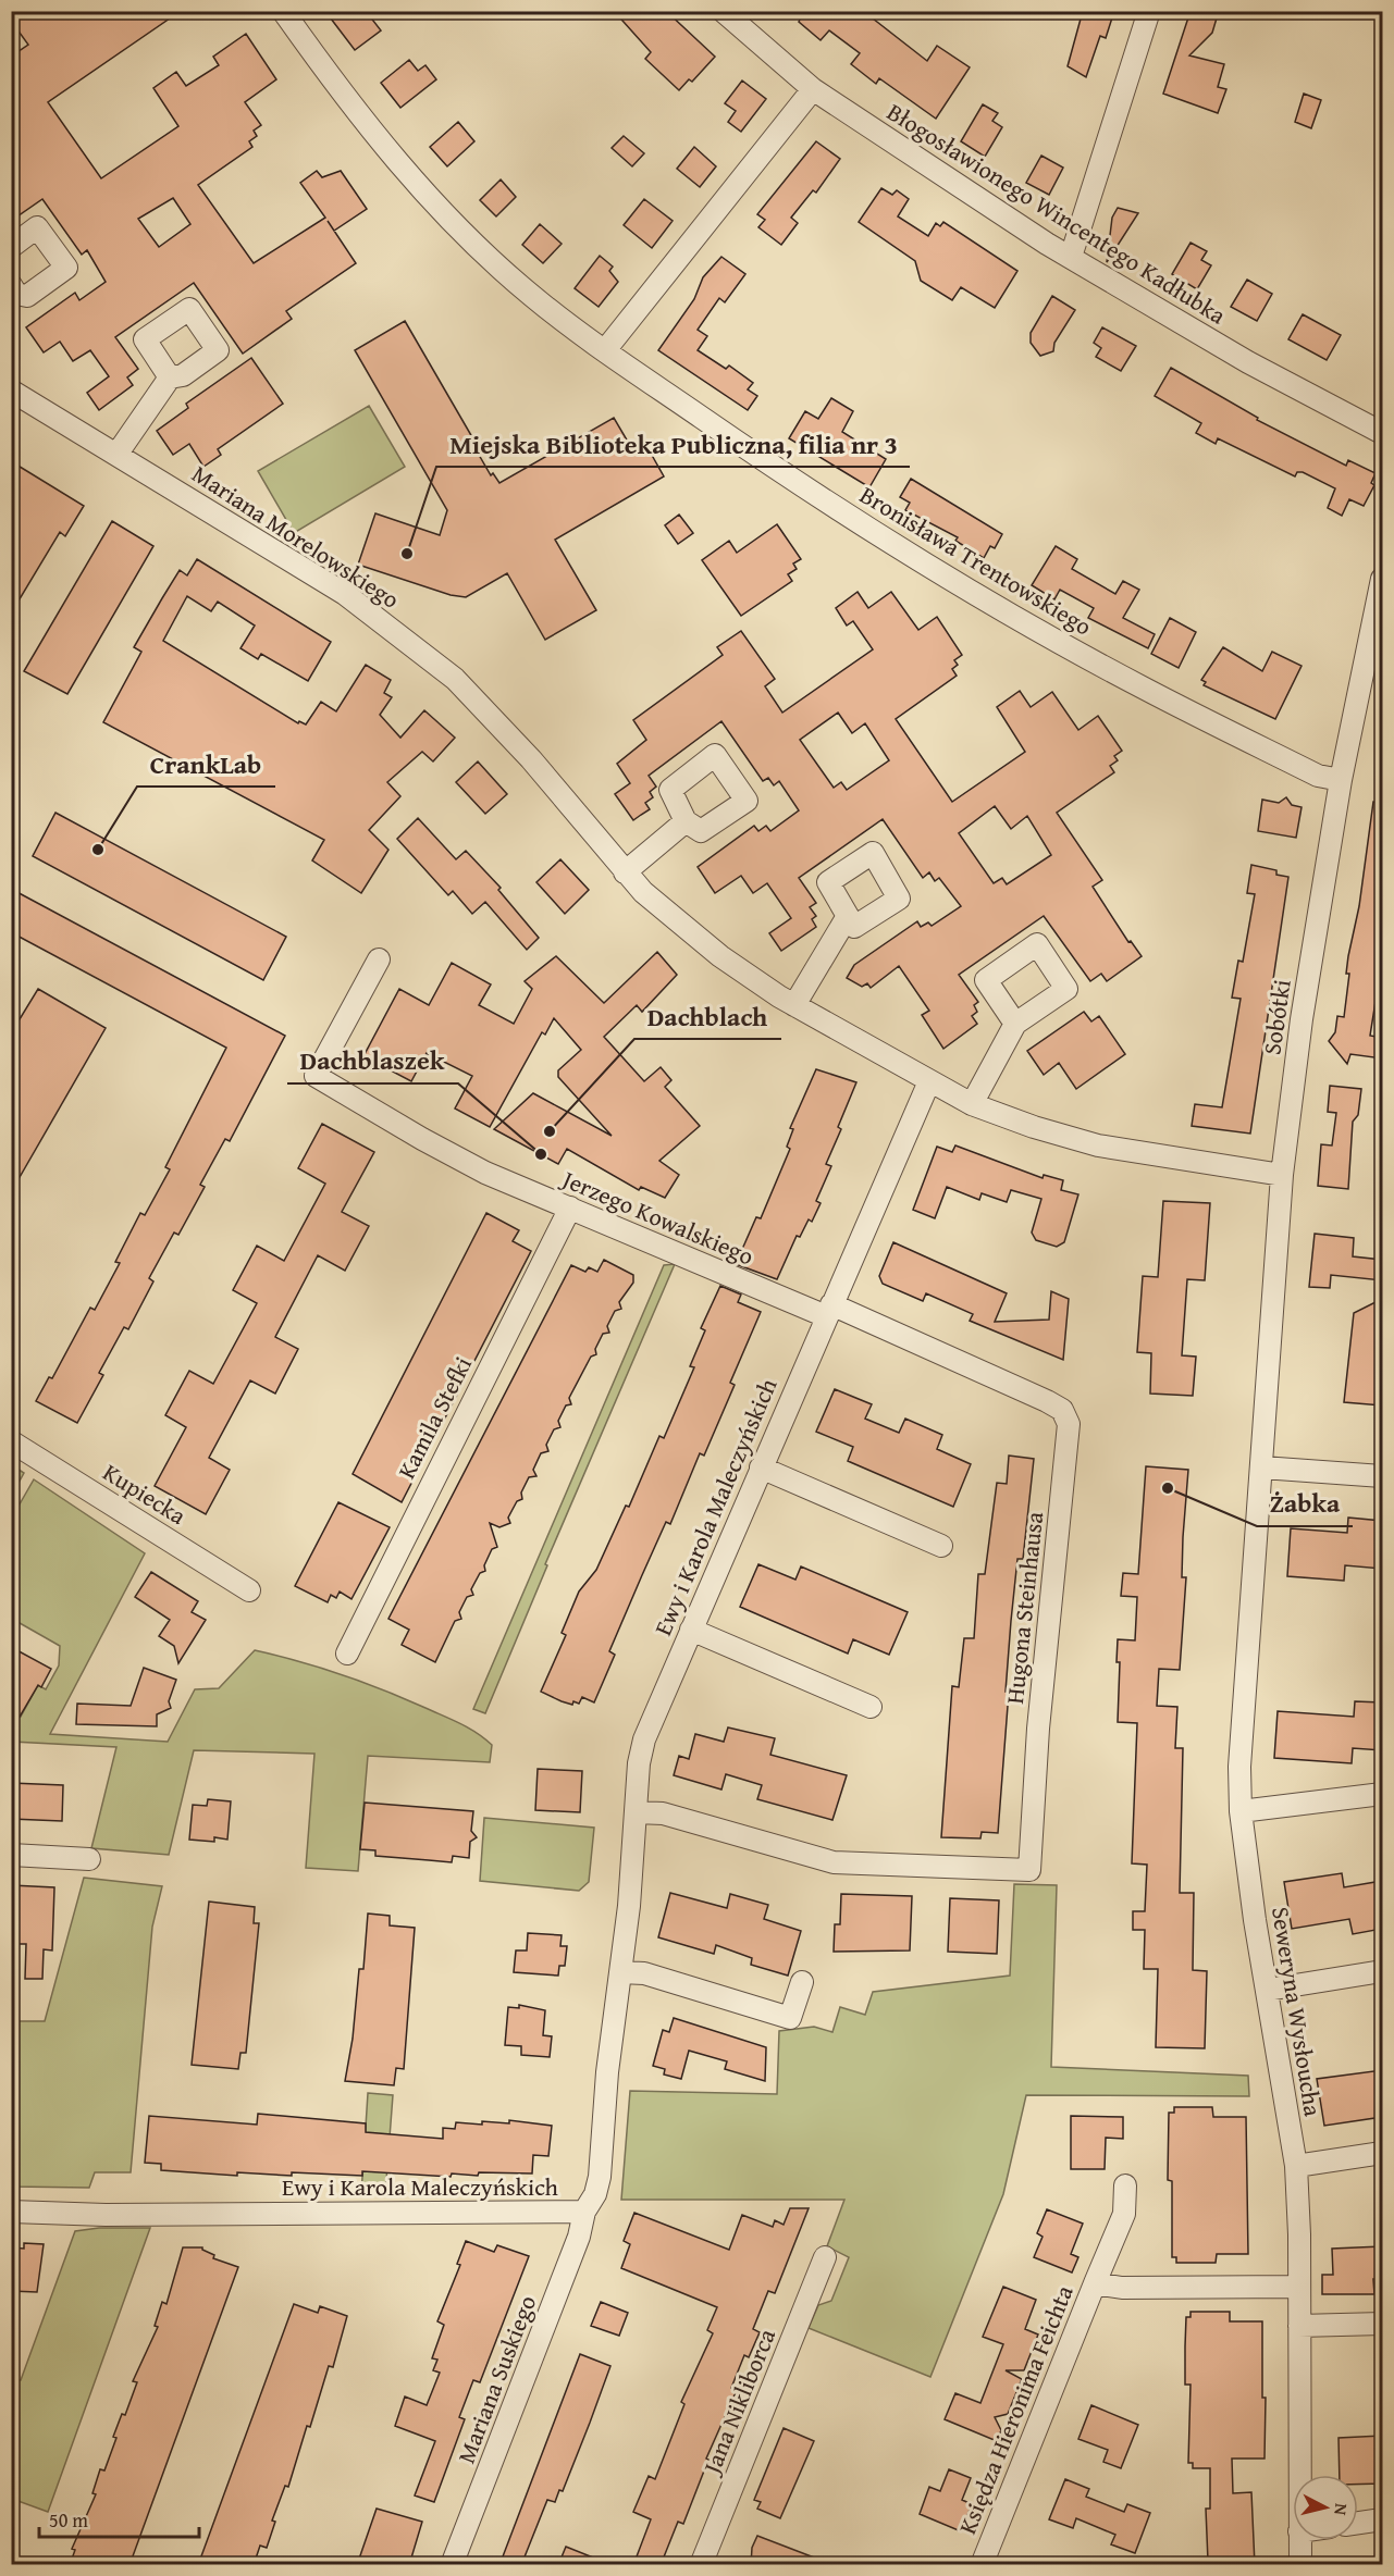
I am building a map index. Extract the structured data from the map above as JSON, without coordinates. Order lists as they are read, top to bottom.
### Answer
{
  "streets": {
    "street": [
      "Błogosławionego Wincentego Kadłubka",
      "Mariana Morelowskiego",
      "Bronisława Trentowskiego",
      "Sobótki",
      "Jerzego Kowalskiego",
      "Kamila Stefki",
      "Kupiecka",
      "Ewy i Karola Maleczyńskich",
      "Hugona Steinhausa",
      "Seweryna Wysłoucha",
      "Mariana Suskiego",
      "Jana Nikliborca",
      "Księdza Hieronima Feichta"
    ]
  },
  "crossings": [
    ["Mariana Morelowskiego", "Sobótki"],
    ["Mariana Morelowskiego", "Ewy i Karola Maleczyńskich"],
    ["Bronisława Trentowskiego", "Sobótki"],
    ["Sobótki", "Seweryna Wysłoucha"],
    ["Jerzego Kowalskiego", "Kamila Stefki"],
    ["Jerzego Kowalskiego", "Ewy i Karola Maleczyńskich"],
    ["Jerzego Kowalskiego", "Hugona Steinhausa"],
    ["Ewy i Karola Maleczyńskich", "Hugona Steinhausa"],
    ["Ewy i Karola Maleczyńskich", "Mariana Suskiego"],
    ["Seweryna Wysłoucha", "Księdza Hieronima Feichta"]
  ],
  "places": [
    "Miejska Biblioteka Publiczna, filia nr 3",
    "CrankLab",
    "Dachblach",
    "Dachblaszek",
    "Żabka"
  ],
  "scale_bar": "50 m",
  "north": "right"
}
